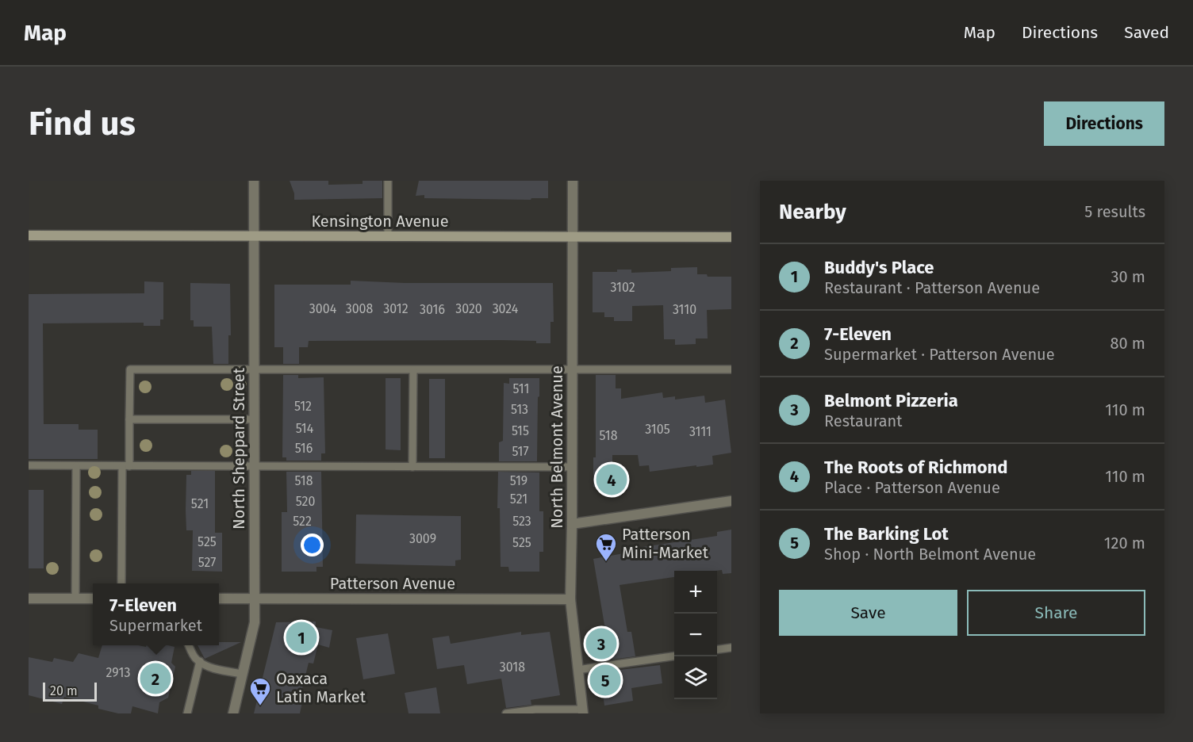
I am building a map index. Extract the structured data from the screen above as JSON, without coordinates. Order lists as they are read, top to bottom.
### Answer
{
  "streets": {
    "main road": ["Kensington Avenue"],
    "street": ["North Belmont Avenue", "North Sheppard Street", "Patterson Avenue"]
  },
  "crossings": [
    ["Kensington Avenue", "North Belmont Avenue"],
    ["Kensington Avenue", "North Sheppard Street"],
    ["North Belmont Avenue", "Patterson Avenue"],
    ["North Sheppard Street", "Patterson Avenue"]
  ],
  "places": {
    "supermarket": ["Patterson Mini-Market", "Oaxaca Latin Market"]
  },
  "house_numbers": [
    "3102",
    "3004",
    "3008",
    "3012",
    "3020",
    "3024",
    "3016",
    "3110",
    "511",
    "512",
    "513",
    "514",
    "3105",
    "515",
    "3111",
    "518",
    "516",
    "517",
    "518",
    "519",
    "521",
    "520",
    "521",
    "522",
    "523",
    "3009",
    "525",
    "525",
    "527",
    "3018",
    "2913"
  ],
  "scale_bar": "20 m",
  "page": {
    "header": "Map",
    "nav": ["Map", "Directions", "Saved"],
    "buttons": [
      "Directions",
      ["Save", "Share"]
    ],
    "title": "Find us",
    "heading": ["Nearby", "5 results"],
    "list": [
      {
        "mark": "1",
        "name": "Buddy's Place",
        "note": "Restaurant · Patterson Avenue",
        "value": "30 m"
      },
      {
        "mark": "2",
        "name": "7-Eleven",
        "note": "Supermarket · Patterson Avenue",
        "value": "80 m"
      },
      {
        "mark": "3",
        "name": "Belmont Pizzeria",
        "note": "Restaurant",
        "value": "110 m"
      },
      {
        "mark": "4",
        "name": "The Roots of Richmond",
        "note": "Place · Patterson Avenue",
        "value": "110 m"
      },
      {
        "mark": "5",
        "name": "The Barking Lot",
        "note": "Shop · North Belmont Avenue",
        "value": "120 m"
      }
    ],
    "pins": [
      "4",
      "1",
      "3",
      "2",
      "5"
    ],
    "map_buttons": ["+", "−"],
    "popup": ["7-Eleven", "Supermarket"],
    "scale": "20 m"
  }
}
